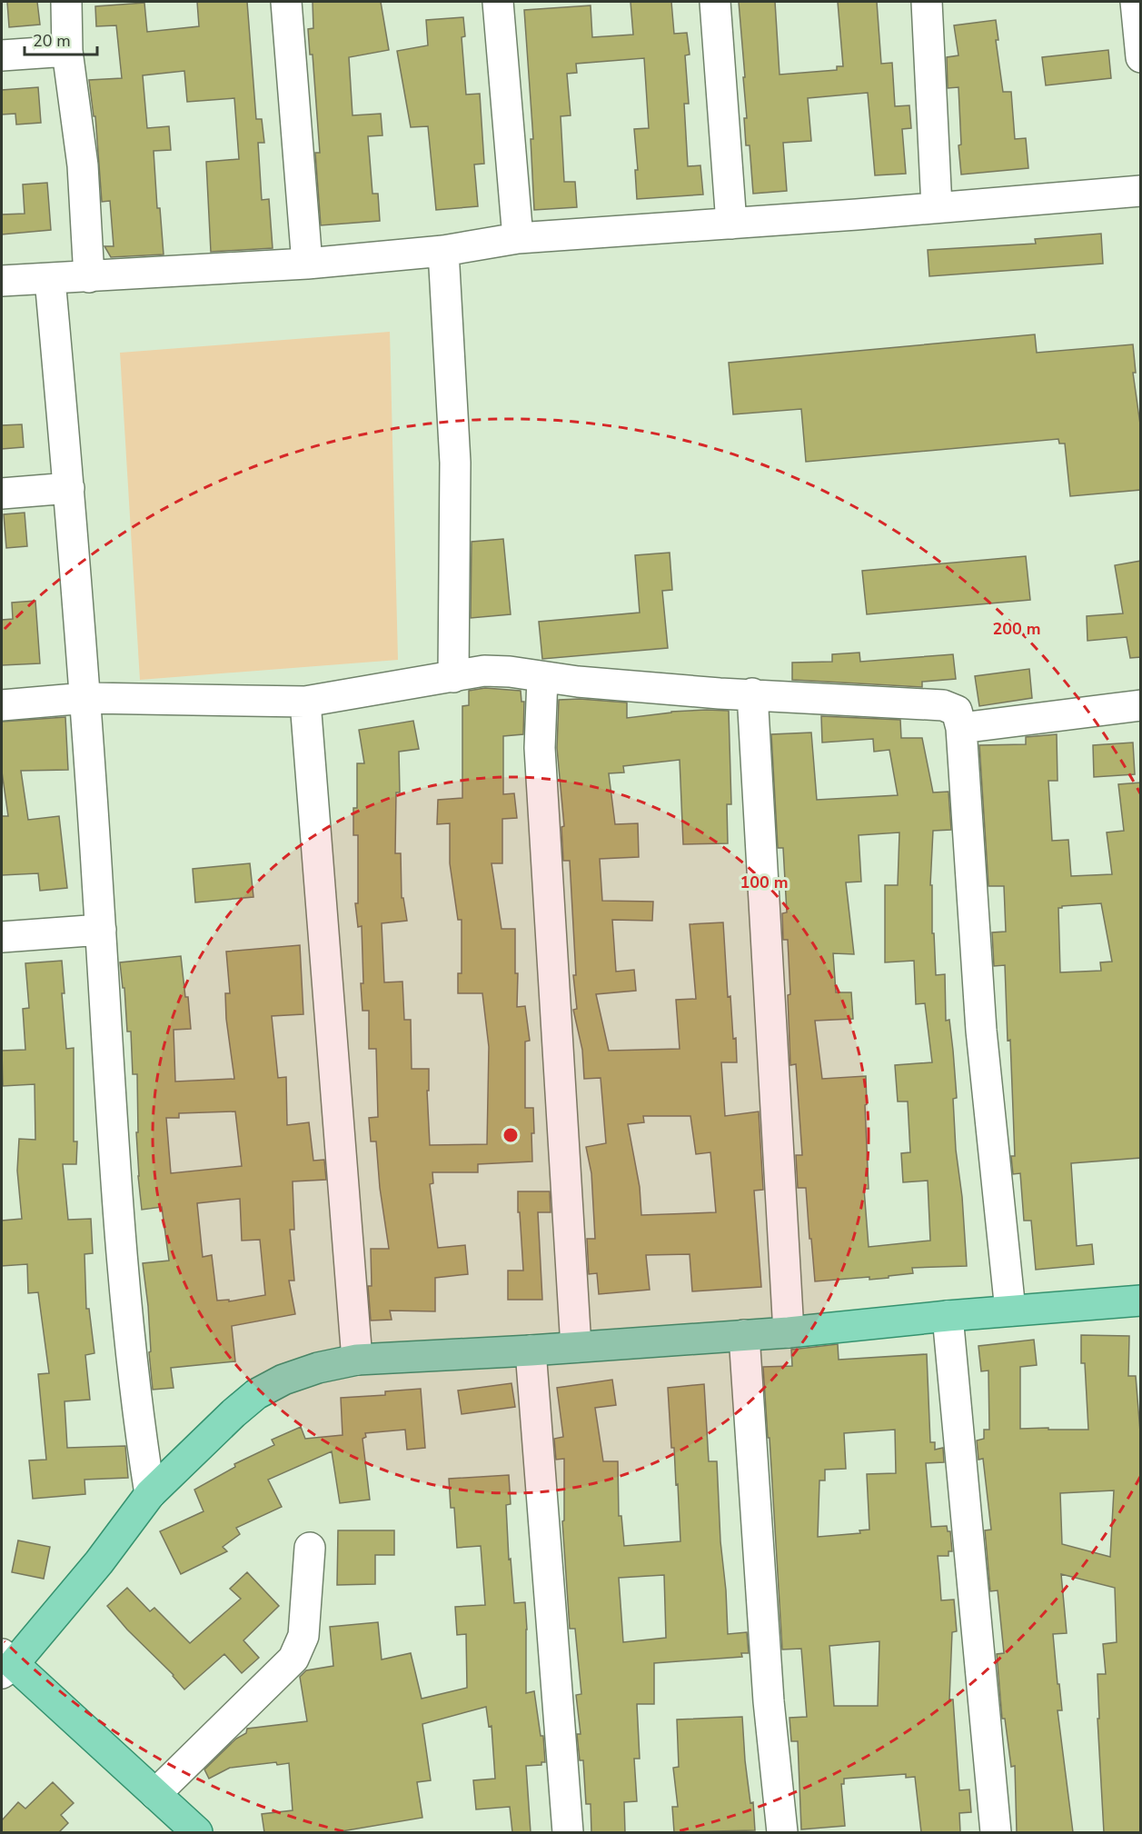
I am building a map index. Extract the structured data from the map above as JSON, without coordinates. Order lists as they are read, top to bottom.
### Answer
{
  "scale_bar": "20 m",
  "rings": ["200 m", "100 m"]
}
